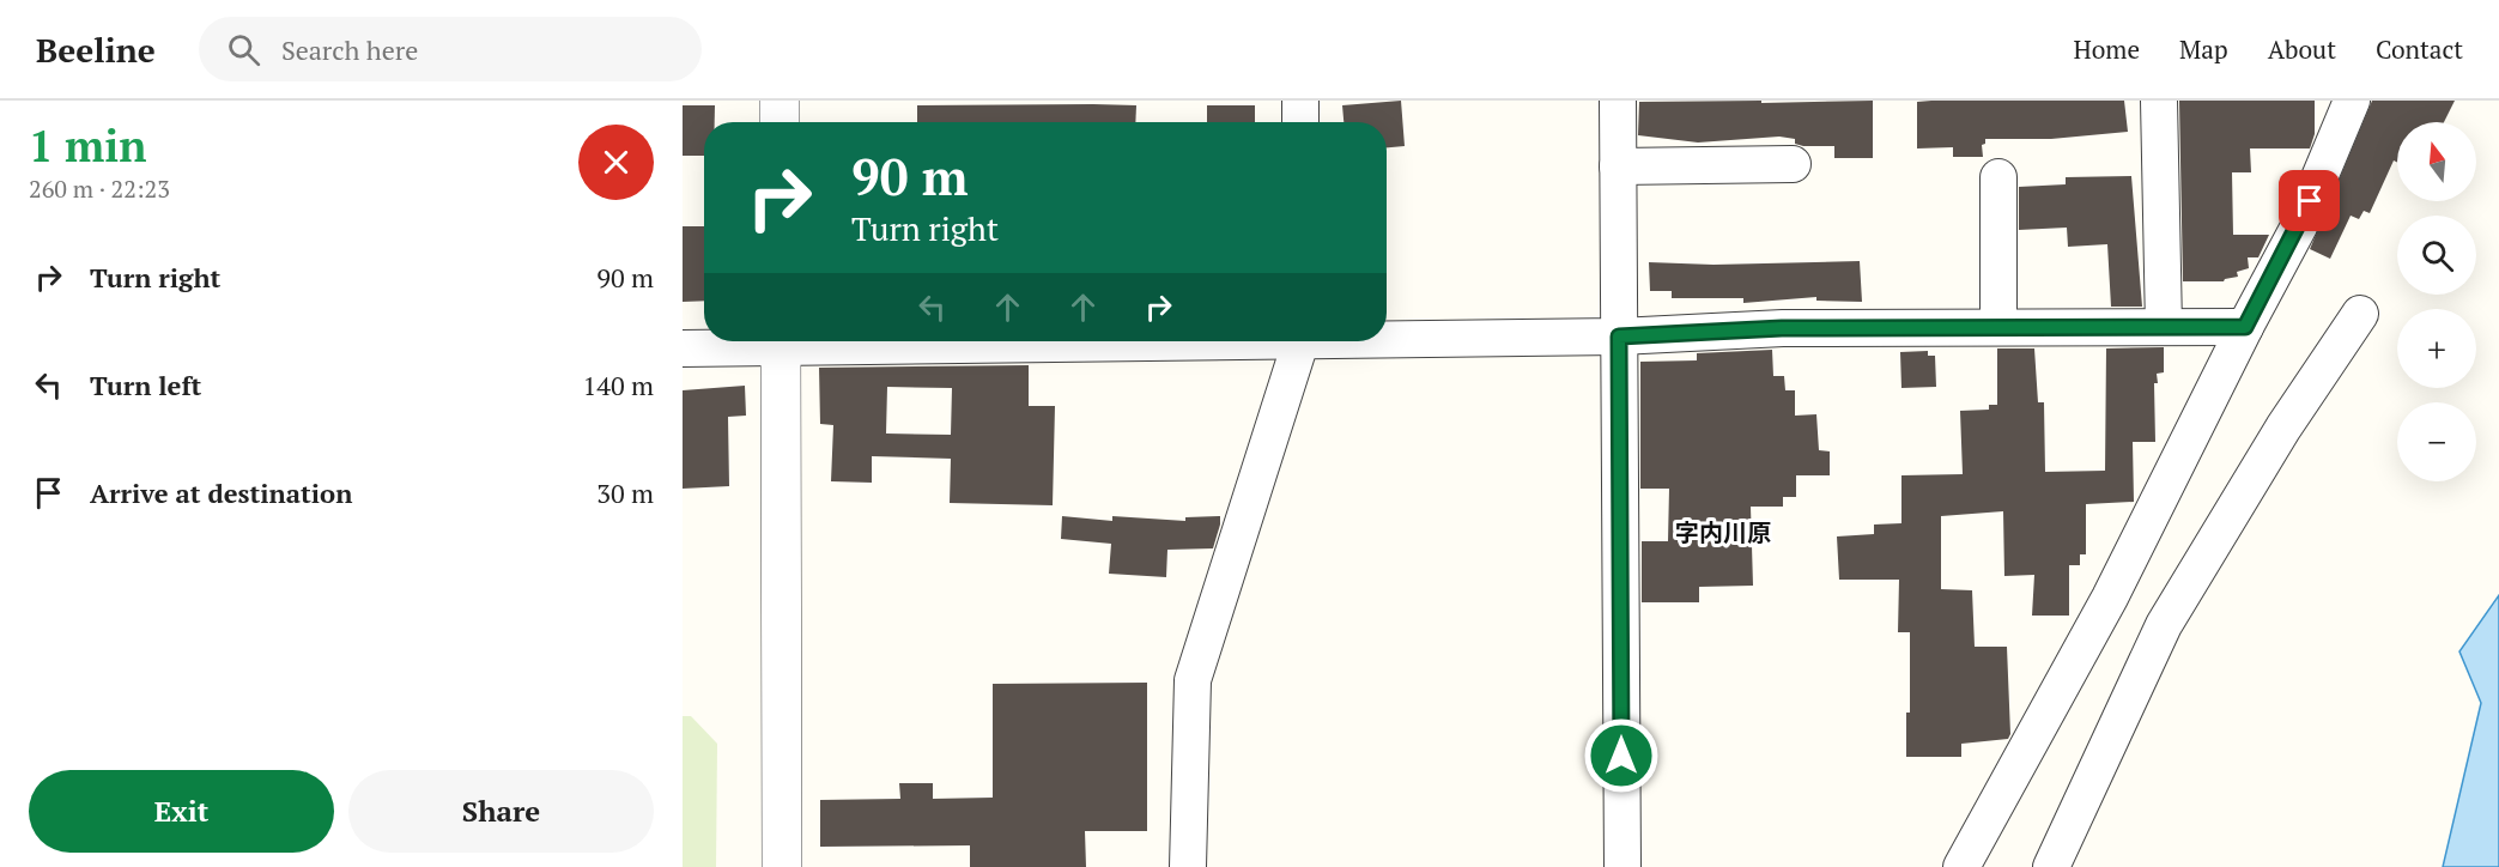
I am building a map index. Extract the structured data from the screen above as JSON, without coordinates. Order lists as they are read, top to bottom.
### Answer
{
  "districts": ["字内川原"],
  "north": "top",
  "page": {
    "header": "Beeline",
    "search": "Search here",
    "nav": [
      "Home",
      "Map",
      "About",
      "Contact"
    ],
    "heading": ["1 min", "260 m · 22:23"],
    "map_buttons": ["+", "−"],
    "turn": ["90 m", "Turn right"],
    "list": [
      {
        "name": "Turn right",
        "value": "90 m"
      },
      {
        "name": "Turn left",
        "value": "140 m"
      },
      {
        "name": "Arrive at destination",
        "value": "30 m"
      }
    ],
    "buttons": ["Exit", "Share"]
  }
}
